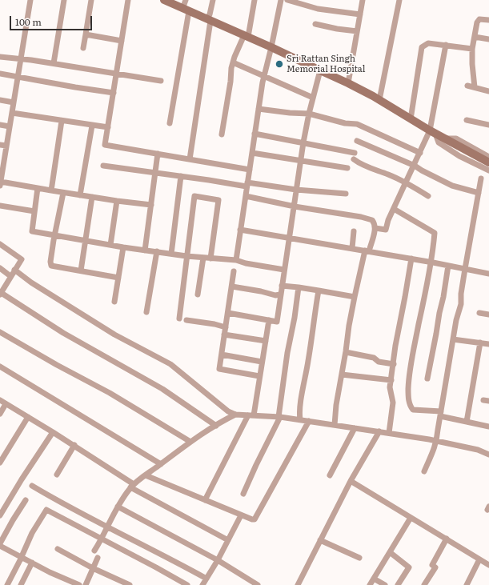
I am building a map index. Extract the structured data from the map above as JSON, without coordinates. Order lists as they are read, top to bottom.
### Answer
{
  "places": ["Sri Rattan Singh Memorial Hospital"],
  "scale_bar": "100 m"
}
